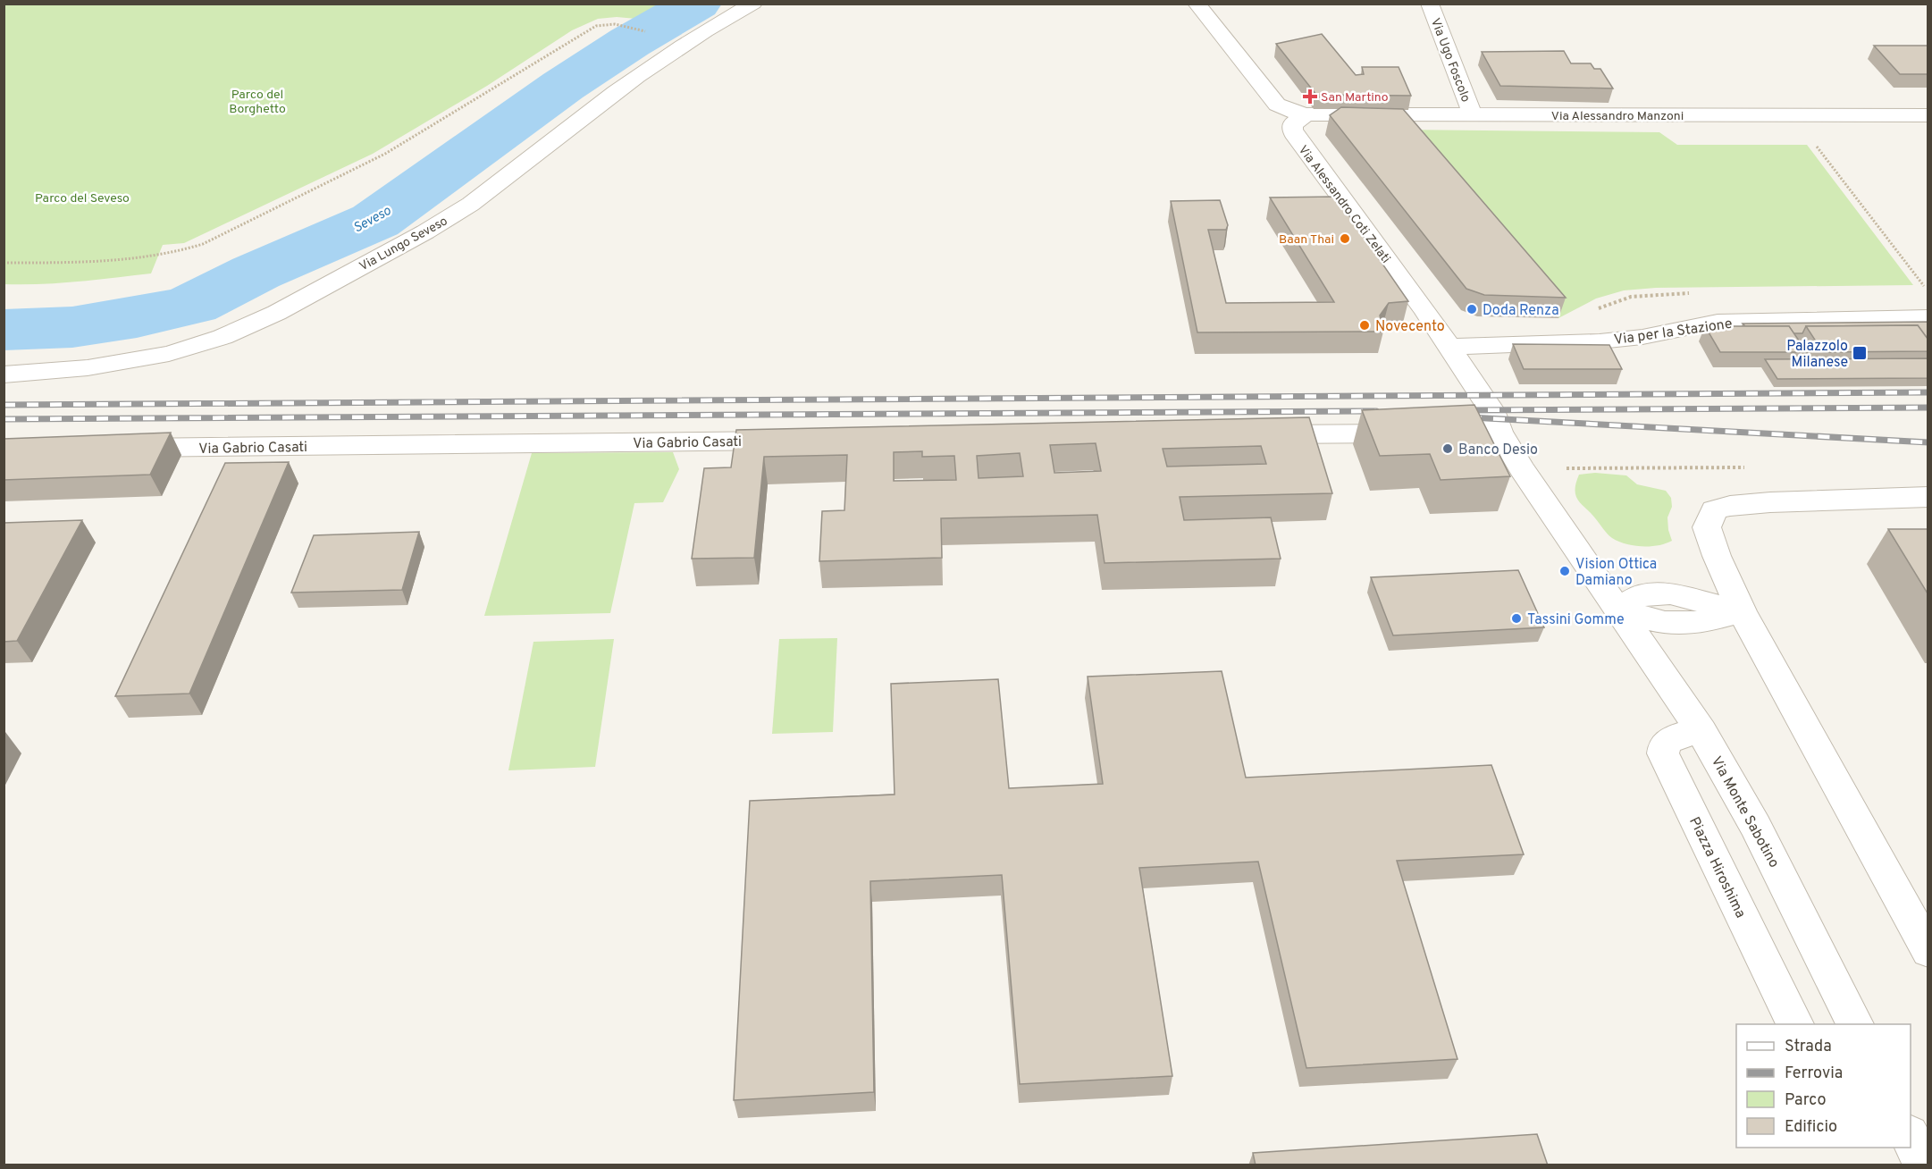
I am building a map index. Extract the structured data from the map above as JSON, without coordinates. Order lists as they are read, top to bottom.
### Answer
{
  "streets": {
    "street": [
      "Via Ugo Foscolo",
      "Via Alessandro Manzoni",
      "Via Alessandro Coti Zelati",
      "Via Lungo Seveso",
      "Via per la Stazione",
      "Via Gabrio Casati",
      "Via Monte Sabotino",
      "Piazza Hiroshima"
    ]
  },
  "crossings": [
    ["Via Ugo Foscolo", "Via Alessandro Manzoni"],
    ["Via Alessandro Manzoni", "Via Alessandro Coti Zelati"],
    ["Via Alessandro Coti Zelati", "Via per la Stazione"],
    ["Via Alessandro Coti Zelati", "Via Monte Sabotino"],
    ["Via per la Stazione", "Via Monte Sabotino"],
    ["Via Monte Sabotino", "Piazza Hiroshima"]
  ],
  "water": ["Seveso"],
  "parks": ["Parco del Borghetto", "Parco del Seveso"],
  "places": {
    "health": ["San Martino"],
    "other": [
      "Baan Thai",
      "Doda Renza",
      "Novecento",
      "Banco Desio",
      "Vision Ottica Damiano",
      "Tassini Gomme"
    ],
    "transit": ["Palazzolo Milanese"]
  },
  "legend": [
    "Strada",
    "Ferrovia",
    "Parco",
    "Edificio"
  ]
}
